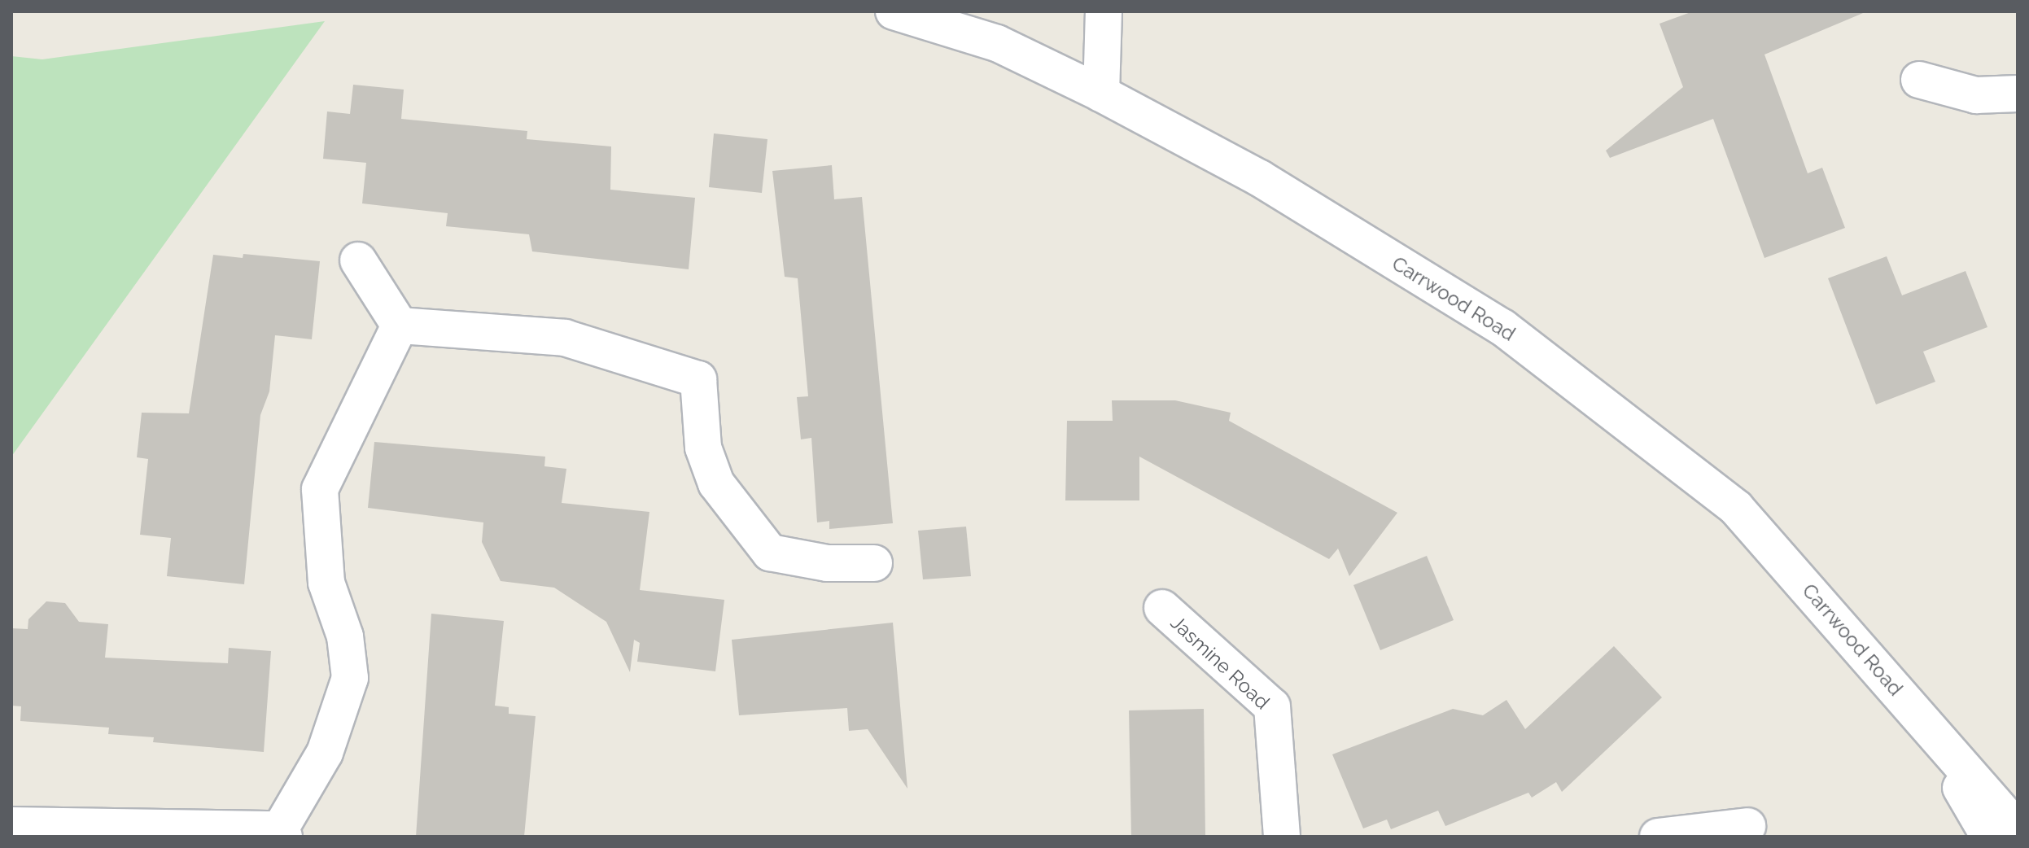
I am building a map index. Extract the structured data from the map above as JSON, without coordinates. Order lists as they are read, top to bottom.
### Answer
{
  "streets": {
    "street": ["Carrwood Road", "Jasmine Road"]
  }
}
